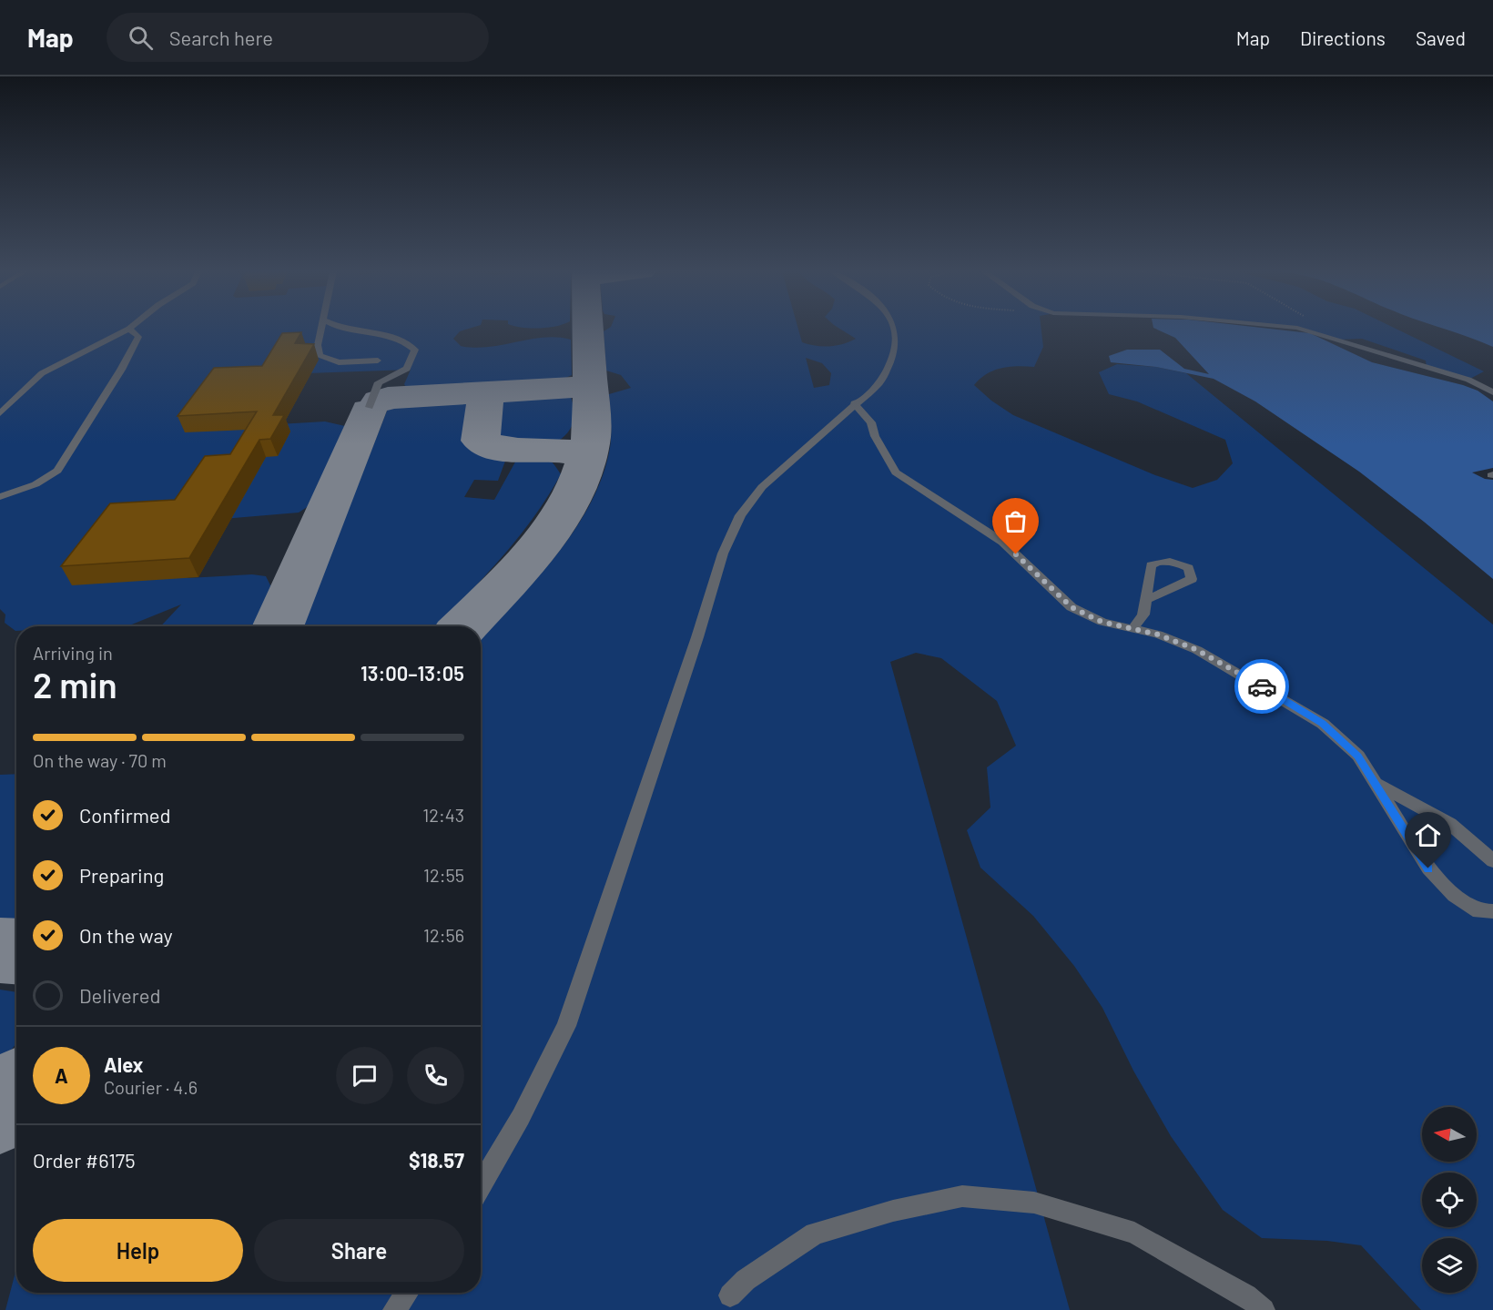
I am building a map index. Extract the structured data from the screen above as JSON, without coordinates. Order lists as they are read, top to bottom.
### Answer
{
  "north": "left",
  "page": {
    "header": "Map",
    "search": "Search here",
    "nav": ["Map", "Directions", "Saved"],
    "heading": ["2 min", "Arriving in", "13:00–13:05"],
    "panel": [
      "Alex",
      "Courier · 4.6",
      "Order #6175",
      "$18.57"
    ],
    "bar": "On the way · 70 m",
    "list": [
      ["Confirmed", "12:43"],
      ["Preparing", "12:55"],
      ["On the way", "12:56"],
      "Delivered"
    ],
    "round": "A",
    "buttons": ["Help", "Share"]
  }
}
